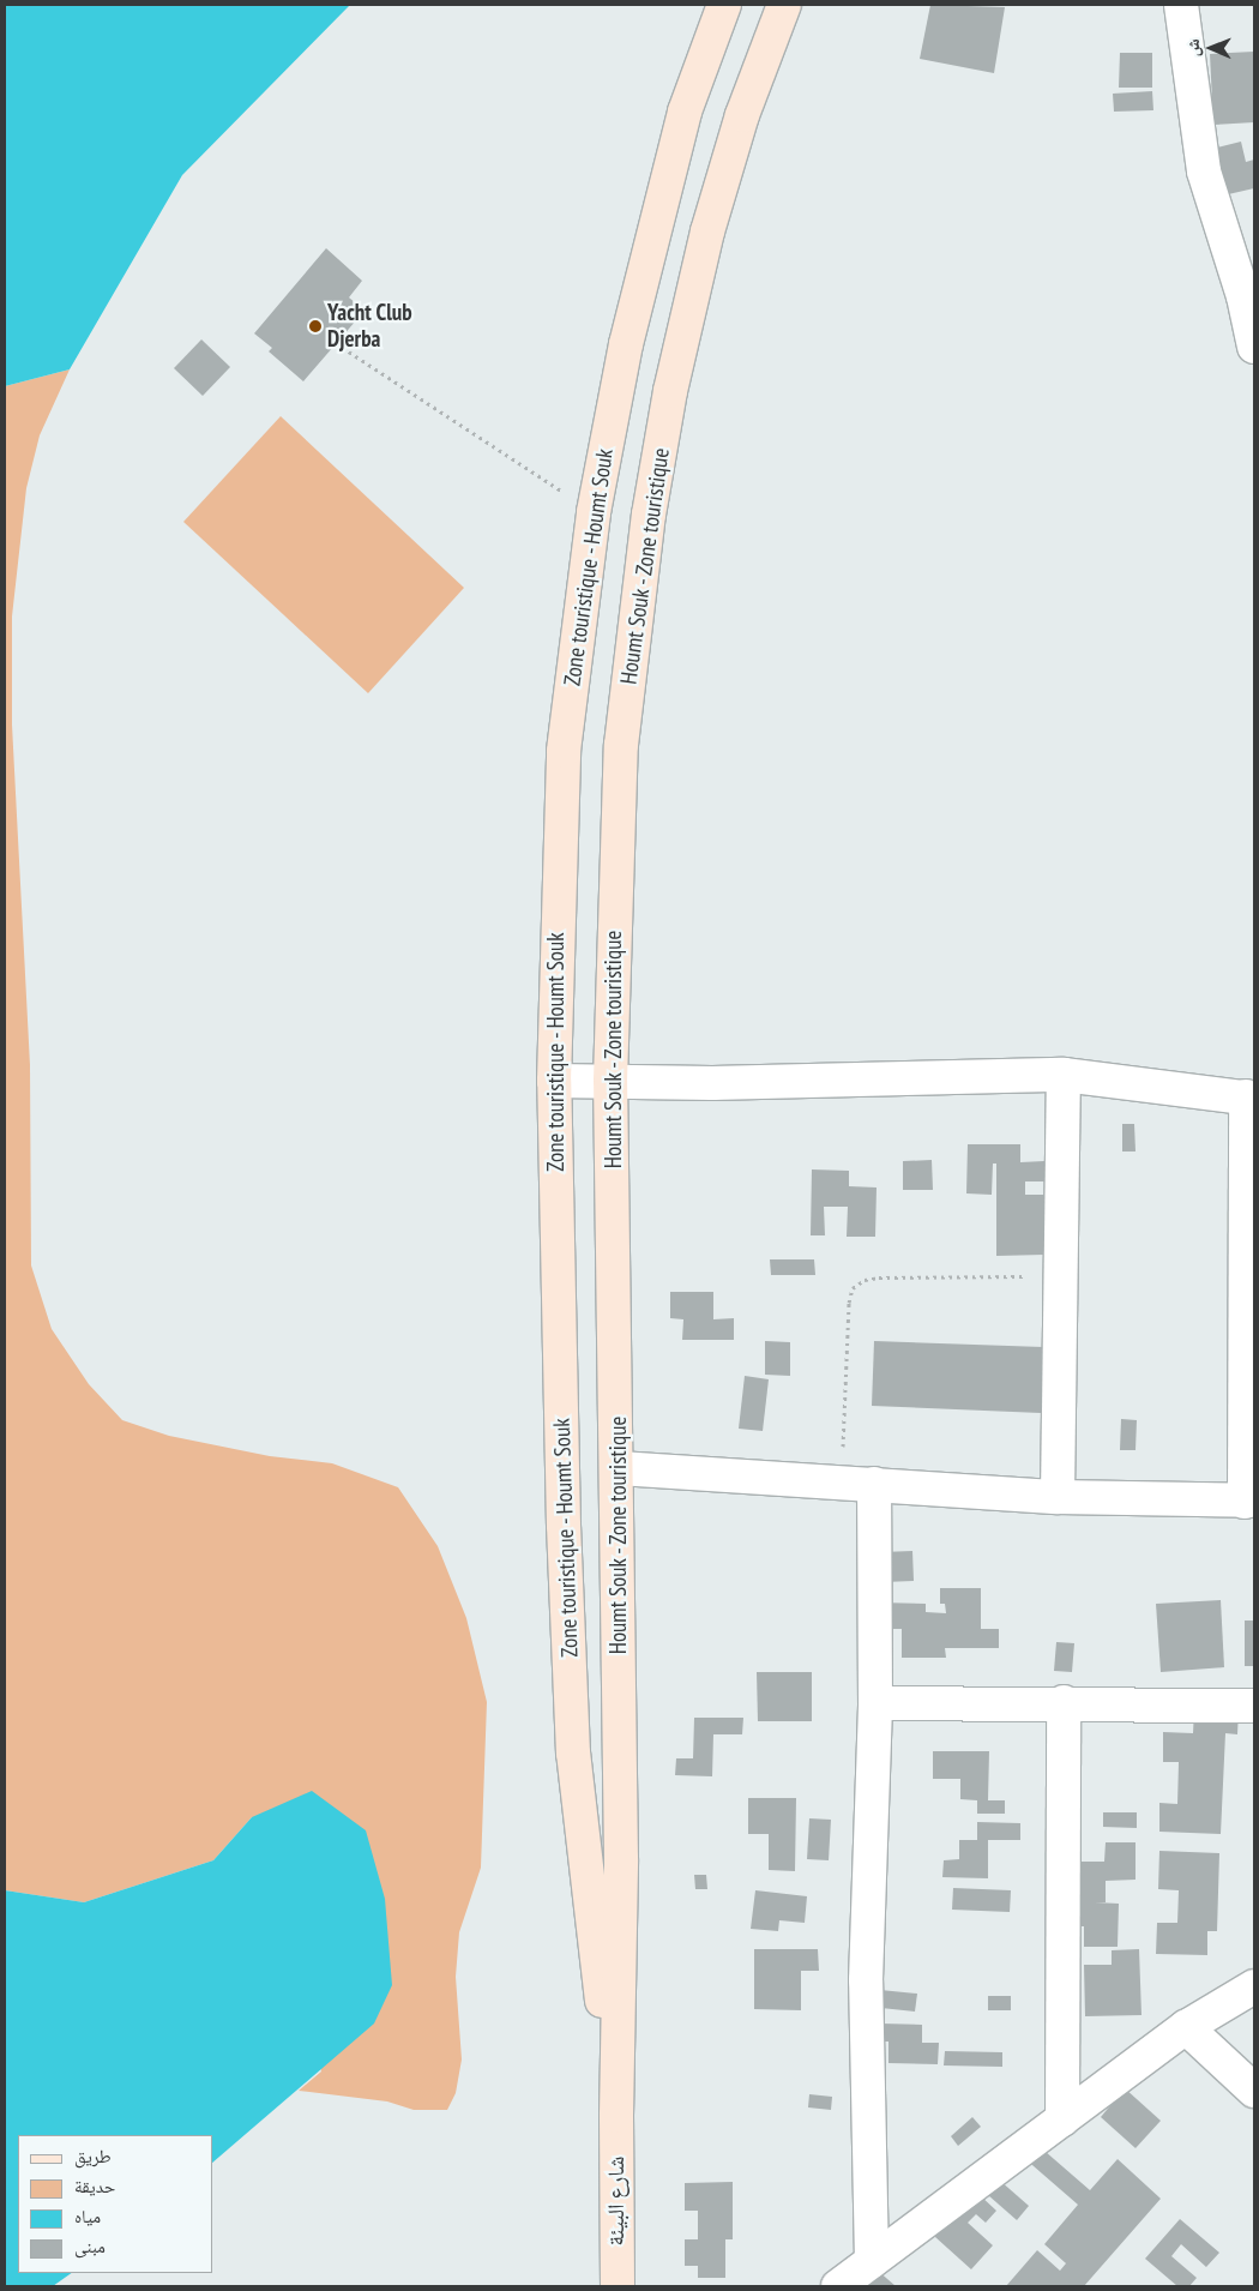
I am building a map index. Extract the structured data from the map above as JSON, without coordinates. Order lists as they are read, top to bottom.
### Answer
{
  "streets": {
    "main road": ["Houmt Souk - Zone touristique", "Zone touristique - Houmt Souk", "شارع البيئة"]
  },
  "crossings": [
    ["Houmt Souk - Zone touristique", "Zone touristique - Houmt Souk"],
    ["Houmt Souk - Zone touristique", "شارع البيئة"],
    ["Zone touristique - Houmt Souk", "شارع البيئة"]
  ],
  "places": ["Yacht Club Djerba"],
  "legend": [
    "طريق",
    "حديقة",
    "مياه",
    "مبنى"
  ],
  "north": "left"
}
